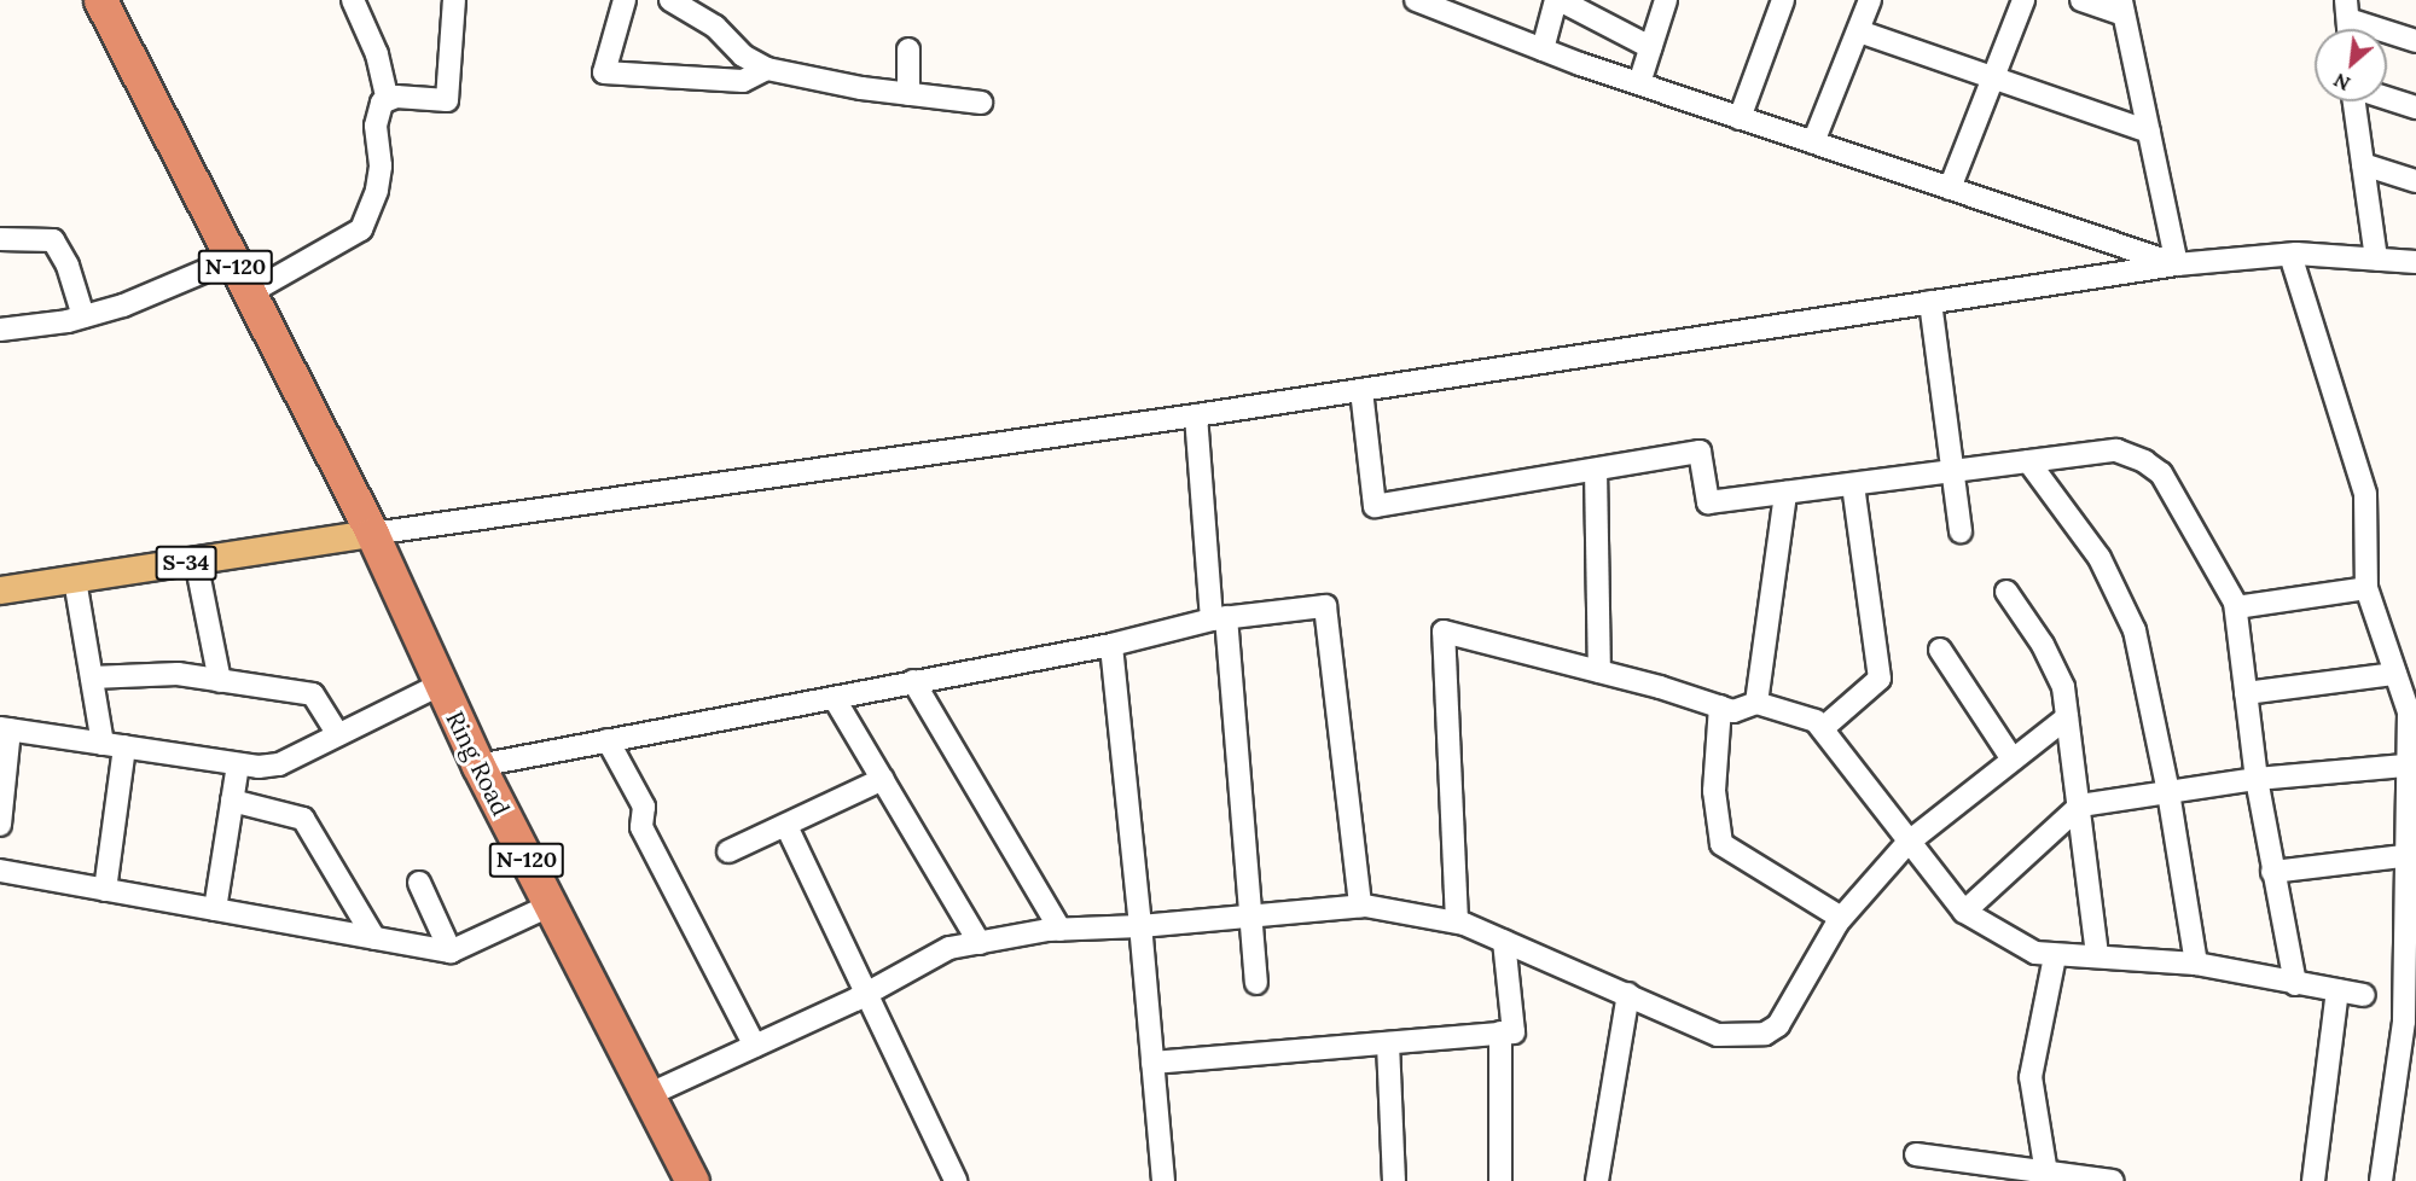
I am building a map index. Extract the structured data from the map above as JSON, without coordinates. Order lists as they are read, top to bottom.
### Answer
{
  "streets": {
    "highway": ["N-120", "Ring Road"],
    "main road": ["S-34"]
  },
  "crossings": [
    ["N-120", "S-34"],
    ["N-120", "Ring Road"],
    ["S-34", "Ring Road"]
  ],
  "north": "bottom left"
}
